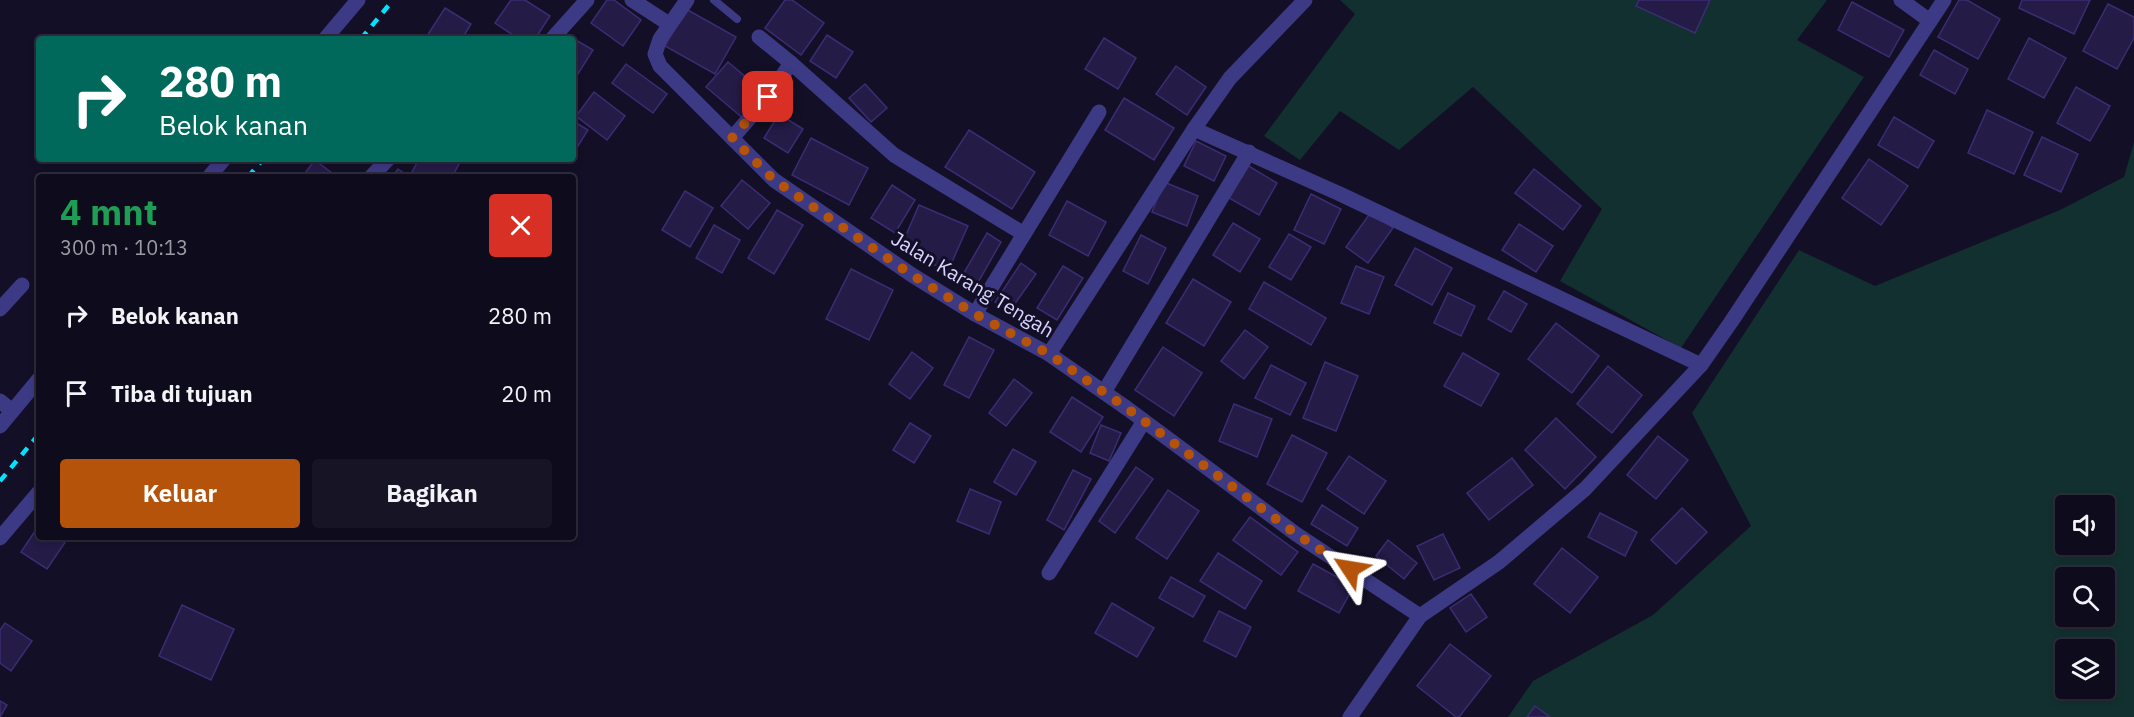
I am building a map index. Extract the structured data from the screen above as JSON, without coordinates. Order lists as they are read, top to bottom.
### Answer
{
  "streets": {
    "street": ["Jalan Karang Tengah"]
  },
  "page": {
    "turn": ["280 m", "Belok kanan"],
    "heading": ["4 mnt", "300 m · 10:13"],
    "list": [
      {
        "name": "Belok kanan",
        "value": "280 m"
      },
      {
        "name": "Tiba di tujuan",
        "value": "20 m"
      }
    ],
    "buttons": ["Keluar", "Bagikan"]
  }
}
